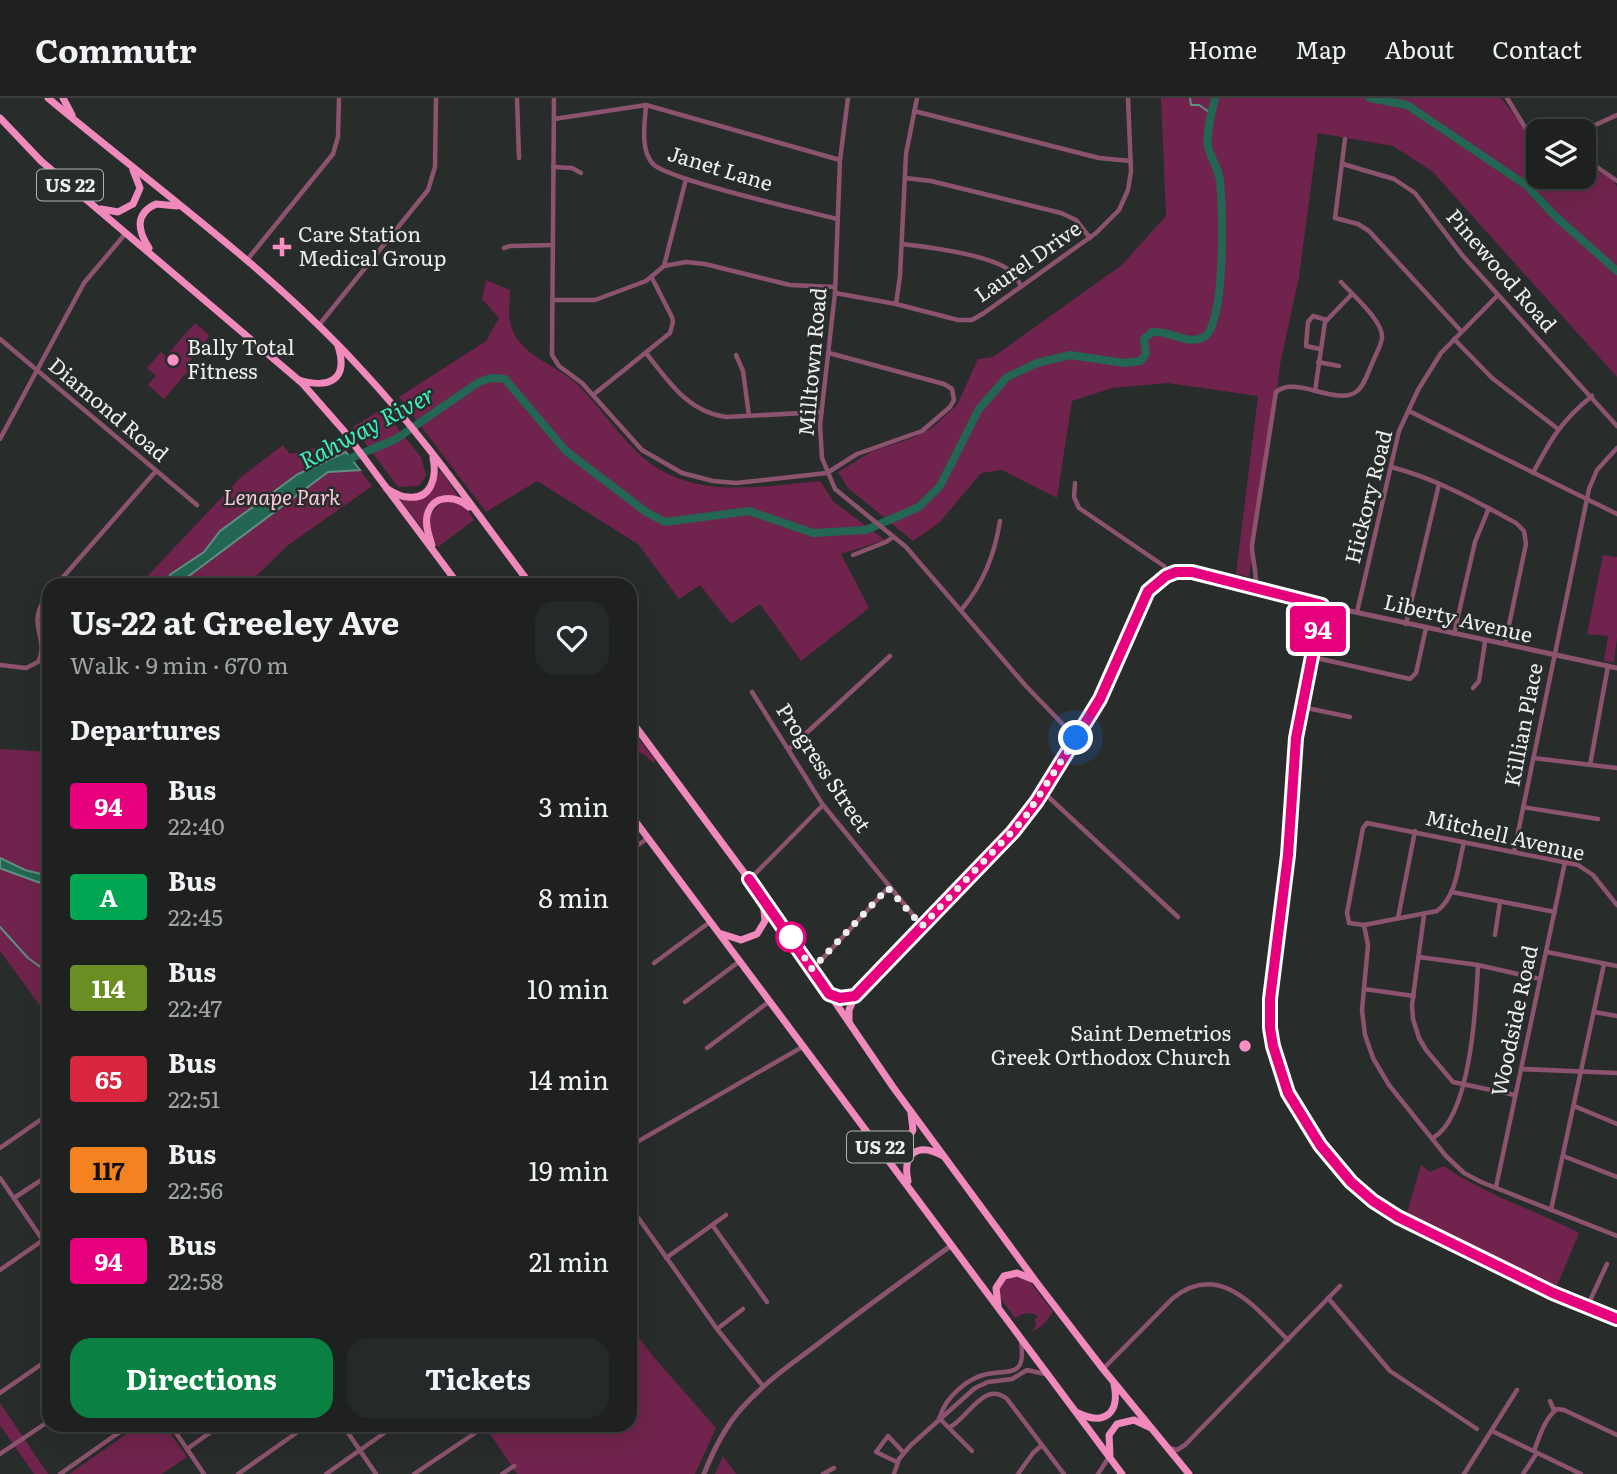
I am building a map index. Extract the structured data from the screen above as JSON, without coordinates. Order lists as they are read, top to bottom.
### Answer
{
  "streets": {
    "highway": ["US 22"],
    "street": [
      "Janet Lane",
      "Laurel Drive",
      "Pinewood Road",
      "Milltown Road",
      "Diamond Road",
      "Hickory Road",
      "Liberty Avenue",
      "Killian Place",
      "Progress Street",
      "Mitchell Avenue",
      "Woodside Road"
    ]
  },
  "crossings": [
    ["Janet Lane", "Milltown Road"],
    ["Laurel Drive", "Milltown Road"],
    ["Pinewood Road", "Hickory Road"],
    ["Hickory Road", "Liberty Avenue"],
    ["Liberty Avenue", "Killian Place"],
    ["Killian Place", "Mitchell Avenue"],
    ["Mitchell Avenue", "Woodside Road"]
  ],
  "water": ["Rahway River"],
  "parks": ["Lenape Park"],
  "places": {
    "health": ["Care Station Medical Group"],
    "other": ["Bally Total Fitness", "Saint Demetrios Greek Orthodox Church"]
  },
  "lines": ["bus line 94"],
  "page": {
    "header": "Commutr",
    "nav": [
      "Home",
      "Map",
      "About",
      "Contact"
    ],
    "on_map": "94",
    "heading": [
      ["Us-22 at Greeley Ave", "Walk · 9 min · 670 m"],
      "Departures"
    ],
    "list": [
      {
        "mark": "94",
        "name": "Bus",
        "note": "22:40",
        "value": "3 min"
      },
      {
        "mark": "A",
        "name": "Bus",
        "note": "22:45",
        "value": "8 min"
      },
      {
        "mark": "114",
        "name": "Bus",
        "note": "22:47",
        "value": "10 min"
      },
      {
        "mark": "65",
        "name": "Bus",
        "note": "22:51",
        "value": "14 min"
      },
      {
        "mark": "117",
        "name": "Bus",
        "note": "22:56",
        "value": "19 min"
      },
      {
        "mark": "94",
        "name": "Bus",
        "note": "22:58",
        "value": "21 min"
      }
    ],
    "buttons": ["Directions", "Tickets"]
  }
}
